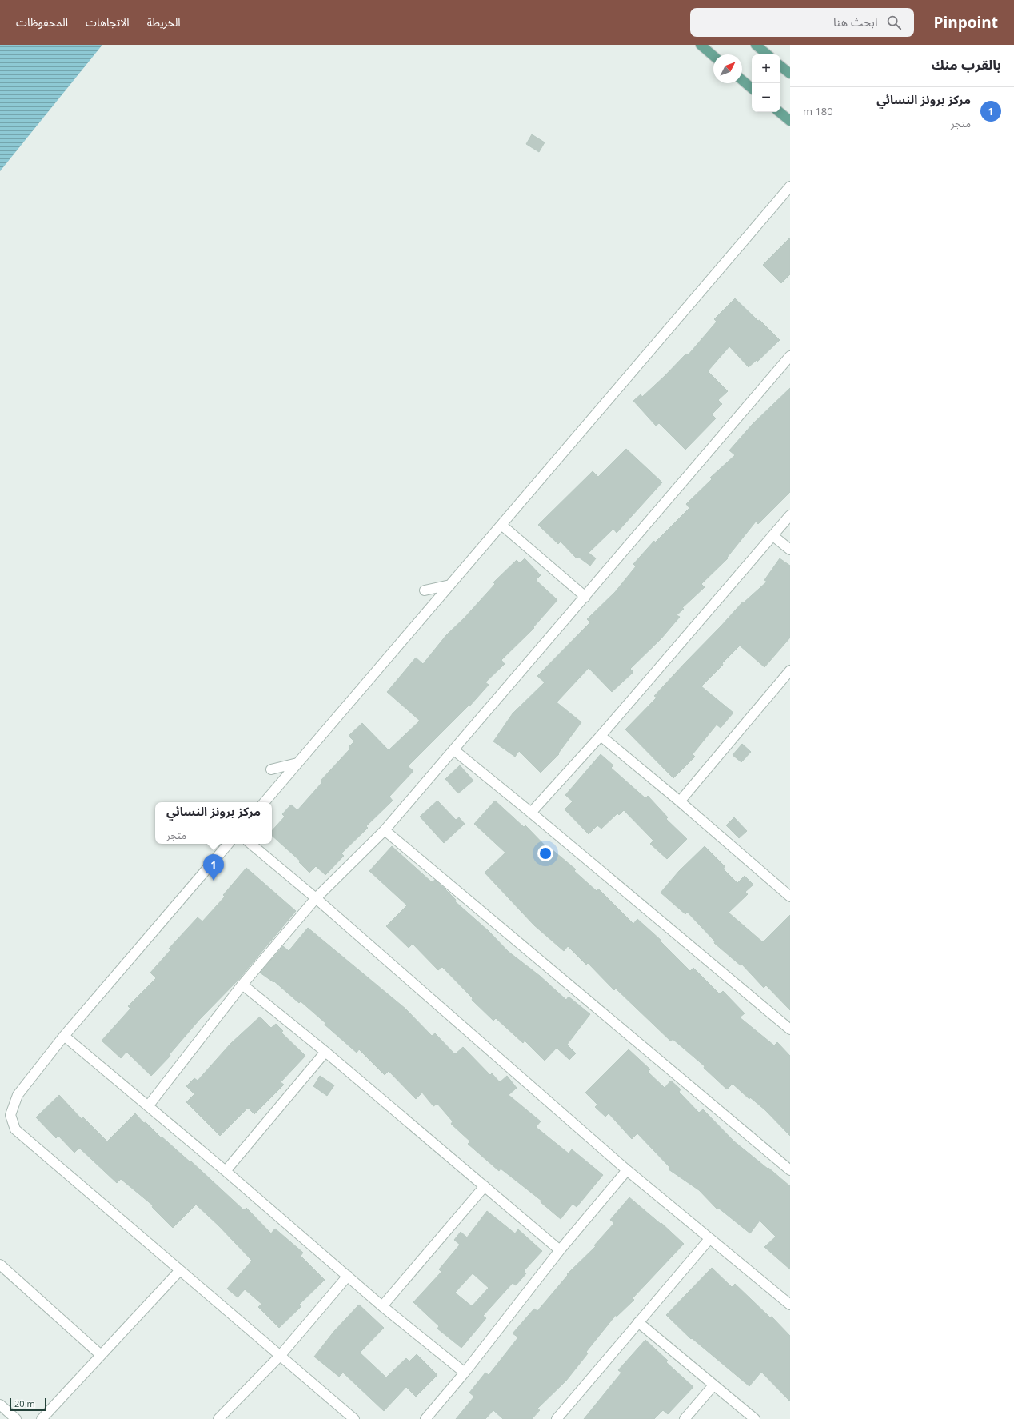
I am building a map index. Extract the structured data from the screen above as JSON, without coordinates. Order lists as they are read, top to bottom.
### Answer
{
  "scale_bar": "20 m",
  "north": "top right",
  "page": {
    "header": "Pinpoint",
    "search": "ابحث هنا",
    "nav": ["الخريطة", "الاتجاهات", "المحفوظات"],
    "heading": "بالقرب منك",
    "map_buttons": ["+", "−"],
    "list": [
      {
        "mark": "1",
        "name": "مركز برونز النسائي",
        "note": "متجر",
        "value": "180 m"
      }
    ],
    "popup": ["مركز برونز النسائي", "متجر"],
    "pins": "1",
    "scale": "20 m"
  }
}
